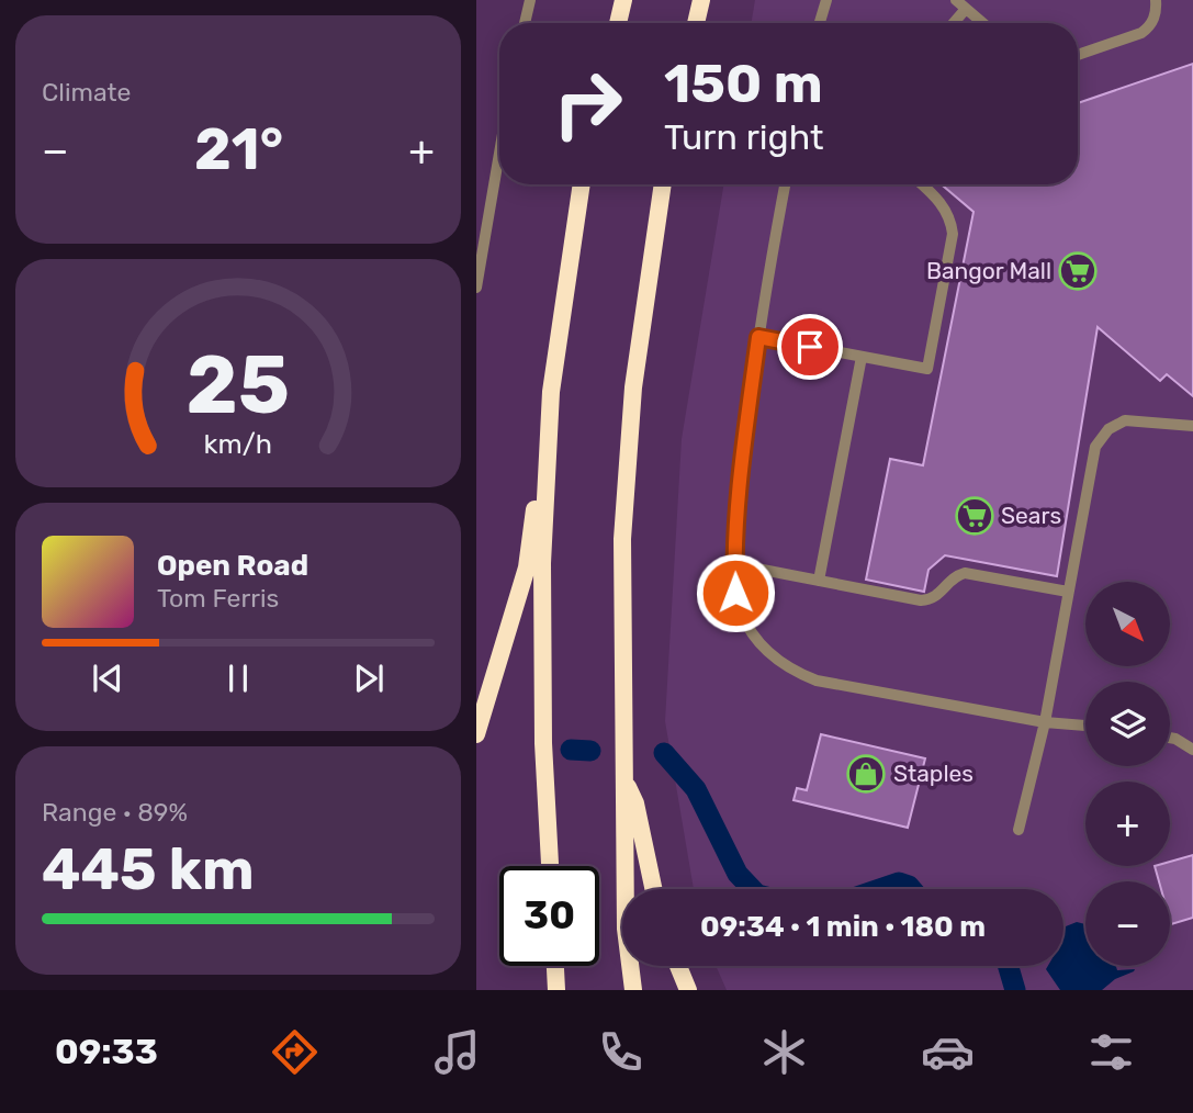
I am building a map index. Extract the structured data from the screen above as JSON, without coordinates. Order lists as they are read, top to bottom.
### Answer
{
  "places": {
    "supermarket": ["Bangor Mall", "Sears"],
    "shop": ["Staples"]
  },
  "north": "bottom right",
  "page": {
    "tile": [
      "Climate",
      ["Range · 89%", "445 km"]
    ],
    "turn": ["150 m", "Turn right"],
    "heat": ["−", "21°", "+"],
    "song": ["Open Road", "Tom Ferris"],
    "map_buttons": ["+", "−"],
    "limit": "30",
    "trip": "09:34 · 1 min · 180 m",
    "tabs": "09:33",
    "gauge": ["25", "km/h"]
  }
}
